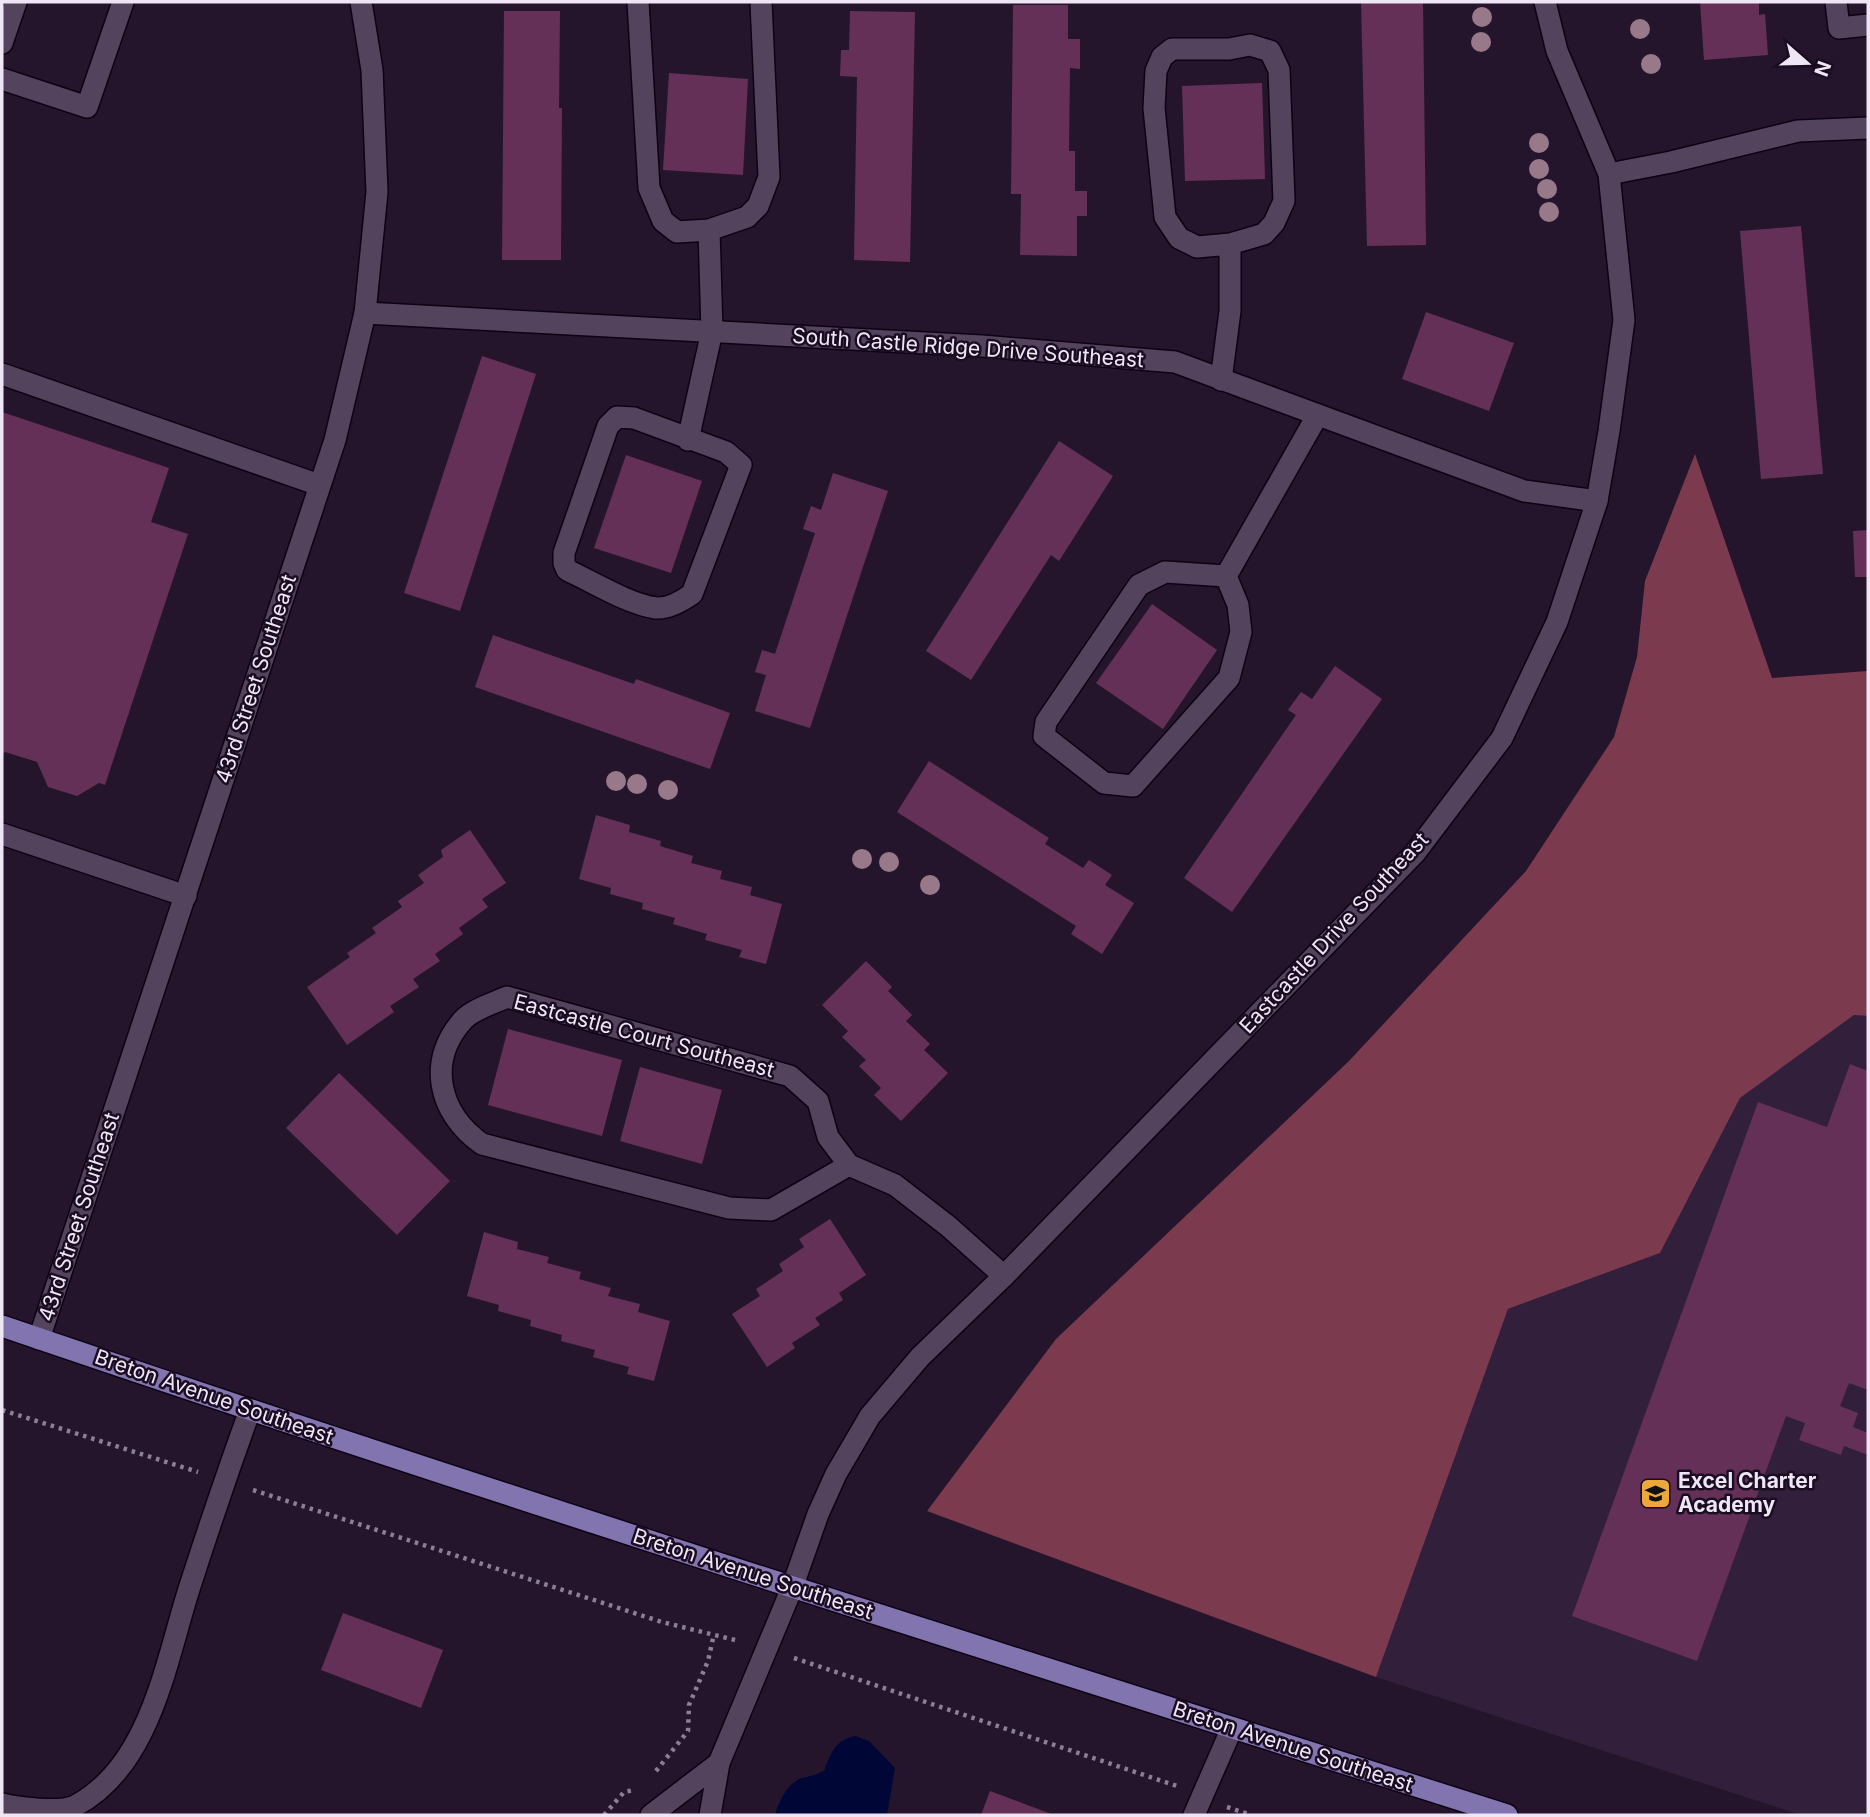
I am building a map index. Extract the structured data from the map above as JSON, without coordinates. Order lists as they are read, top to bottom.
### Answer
{
  "streets": {
    "main road": ["Breton Avenue Southeast"],
    "street": [
      "South Castle Ridge Drive Southeast",
      "43rd Street Southeast",
      "Eastcastle Drive Southeast",
      "Eastcastle Court Southeast"
    ]
  },
  "crossings": [
    ["South Castle Ridge Drive Southeast", "43rd Street Southeast"],
    ["South Castle Ridge Drive Southeast", "Eastcastle Drive Southeast"],
    ["43rd Street Southeast", "Breton Avenue Southeast"],
    ["Eastcastle Drive Southeast", "Eastcastle Court Southeast"],
    ["Eastcastle Drive Southeast", "Breton Avenue Southeast"]
  ],
  "places": {
    "school or university": ["Excel Charter Academy"]
  },
  "north": "right"
}
